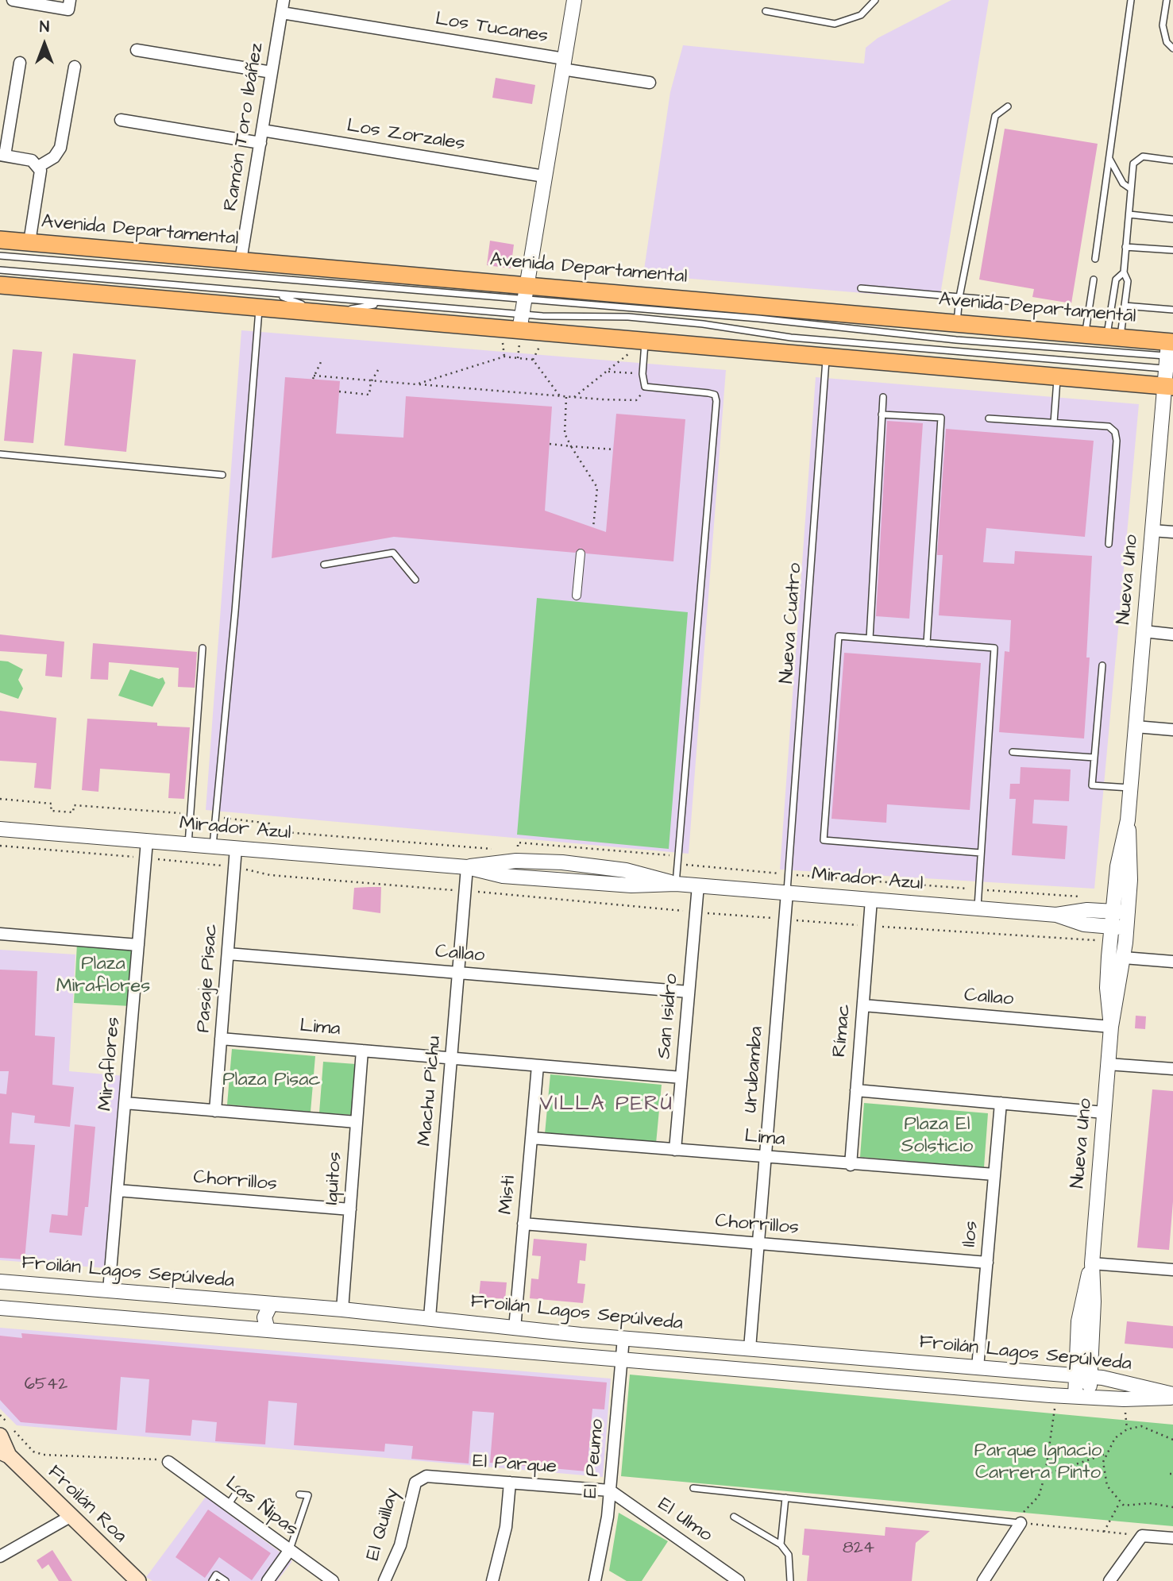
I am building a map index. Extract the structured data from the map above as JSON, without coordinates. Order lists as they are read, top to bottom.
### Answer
{
  "streets": {
    "main road": ["Avenida Departamental", "Froilán Roa"],
    "street": [
      "Los Tucanes",
      "Ramón Toro Ibáñez",
      "Los Zorzales",
      "Nueva Uno",
      "Mirador Azul",
      "Callao",
      "Pasaje Pisac",
      "San Isidro",
      "Lima",
      "Rímac",
      "Miraflores",
      "Urubamba",
      "Machu Pichu",
      "Iquitos",
      "Chorrillos",
      "Misti",
      "Ilos",
      "Froilán Lagos Sepúlveda",
      "El Peumo",
      "El Parque",
      "Las Ñipas",
      "El Ulmo",
      "El Quillay"
    ],
    "lane": ["Nueva Cuatro"]
  },
  "crossings": [
    ["Los Tucanes", "Ramón Toro Ibáñez"],
    ["Ramón Toro Ibáñez", "Los Zorzales"],
    ["Ramón Toro Ibáñez", "Avenida Departamental"],
    ["Avenida Departamental", "Nueva Uno"],
    ["Nueva Uno", "Mirador Azul"],
    ["Nueva Uno", "Callao"],
    ["Nueva Uno", "Froilán Lagos Sepúlveda"],
    ["Nueva Cuatro", "Mirador Azul"],
    ["Nueva Cuatro", "Urubamba"],
    ["Mirador Azul", "Pasaje Pisac"],
    ["Mirador Azul", "San Isidro"],
    ["Mirador Azul", "Rímac"],
    ["Mirador Azul", "Miraflores"],
    ["Mirador Azul", "Urubamba"],
    ["Mirador Azul", "Machu Pichu"],
    ["Callao", "Pasaje Pisac"],
    ["Callao", "San Isidro"],
    ["Callao", "Rímac"],
    ["Callao", "Machu Pichu"],
    ["Pasaje Pisac", "Lima"],
    ["San Isidro", "Lima"],
    ["Lima", "Rímac"],
    ["Lima", "Urubamba"],
    ["Lima", "Machu Pichu"],
    ["Lima", "Iquitos"],
    ["Lima", "Misti"],
    ["Lima", "Ilos"],
    ["Miraflores", "Chorrillos"],
    ["Miraflores", "Froilán Lagos Sepúlveda"],
    ["Urubamba", "Chorrillos"],
    ["Urubamba", "Froilán Lagos Sepúlveda"],
    ["Machu Pichu", "Froilán Lagos Sepúlveda"],
    ["Iquitos", "Chorrillos"],
    ["Iquitos", "Froilán Lagos Sepúlveda"],
    ["Chorrillos", "Misti"],
    ["Chorrillos", "Ilos"],
    ["Misti", "Froilán Lagos Sepúlveda"],
    ["Ilos", "Froilán Lagos Sepúlveda"],
    ["Froilán Lagos Sepúlveda", "El Peumo"],
    ["El Peumo", "El Parque"],
    ["El Peumo", "El Ulmo"],
    ["El Parque", "El Ulmo"],
    ["El Parque", "El Quillay"]
  ],
  "districts": ["VILLA PERÚ"],
  "parks": [
    "Plaza Miraflores",
    "Plaza Pisac",
    "Plaza El Solsticio",
    "Parque Ignacio Carrera Pinto"
  ],
  "house_numbers": ["6542", "824"],
  "north": "top"
}
